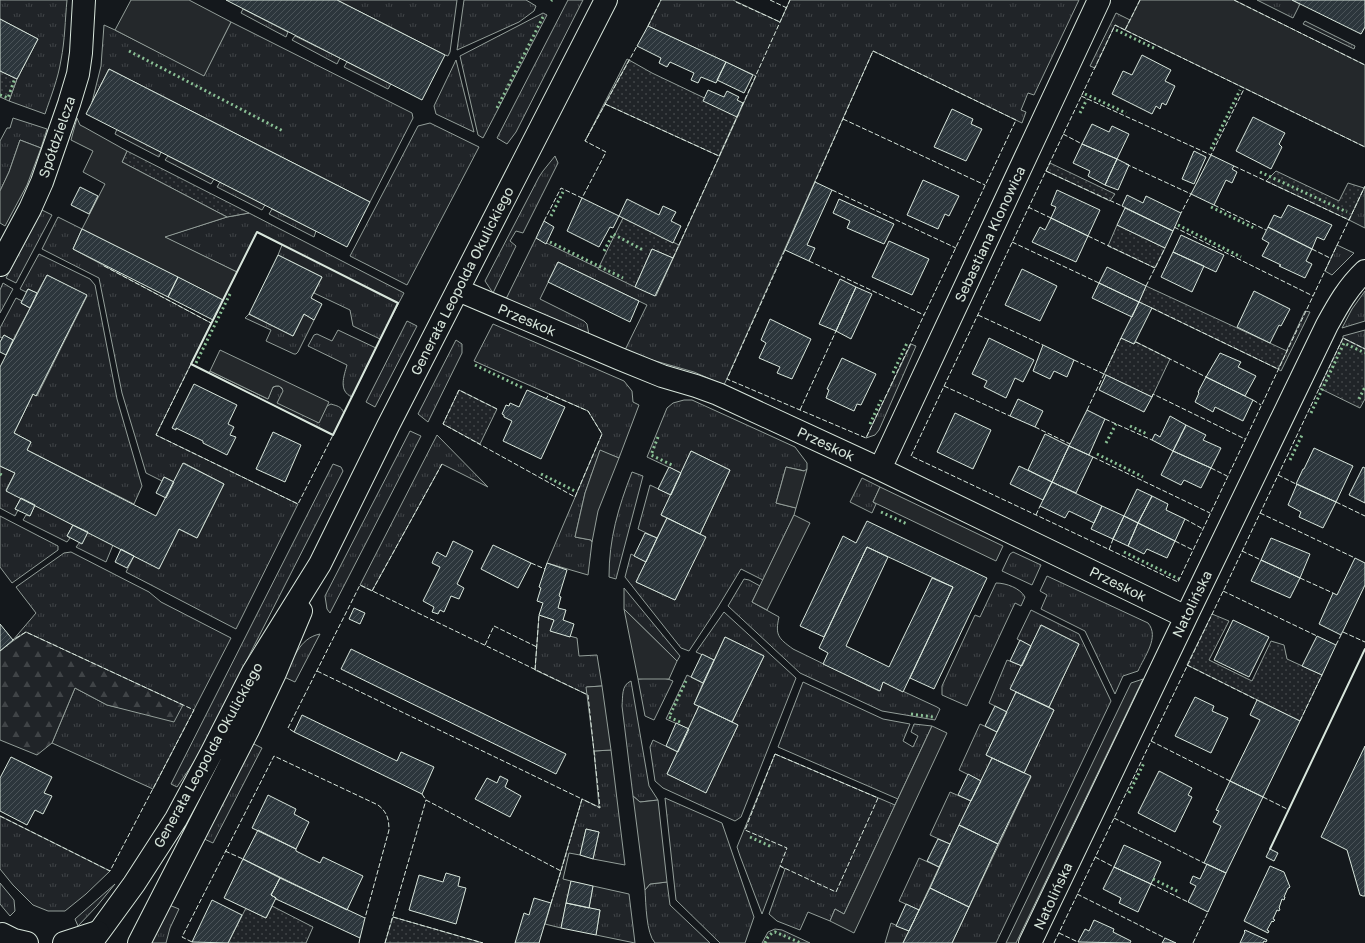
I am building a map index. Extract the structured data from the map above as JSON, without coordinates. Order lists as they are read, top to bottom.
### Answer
{
  "streets": {
    "street": [
      "Spółdzielcza",
      "Sebastiana Klonowica",
      "Generała Leopolda Okulickiego",
      "Przeskok",
      "Natolińska"
    ]
  },
  "crossings": [
    ["Sebastiana Klonowica", "Przeskok"],
    ["Generała Leopolda Okulickiego", "Przeskok"],
    ["Przeskok", "Natolińska"]
  ]
}
